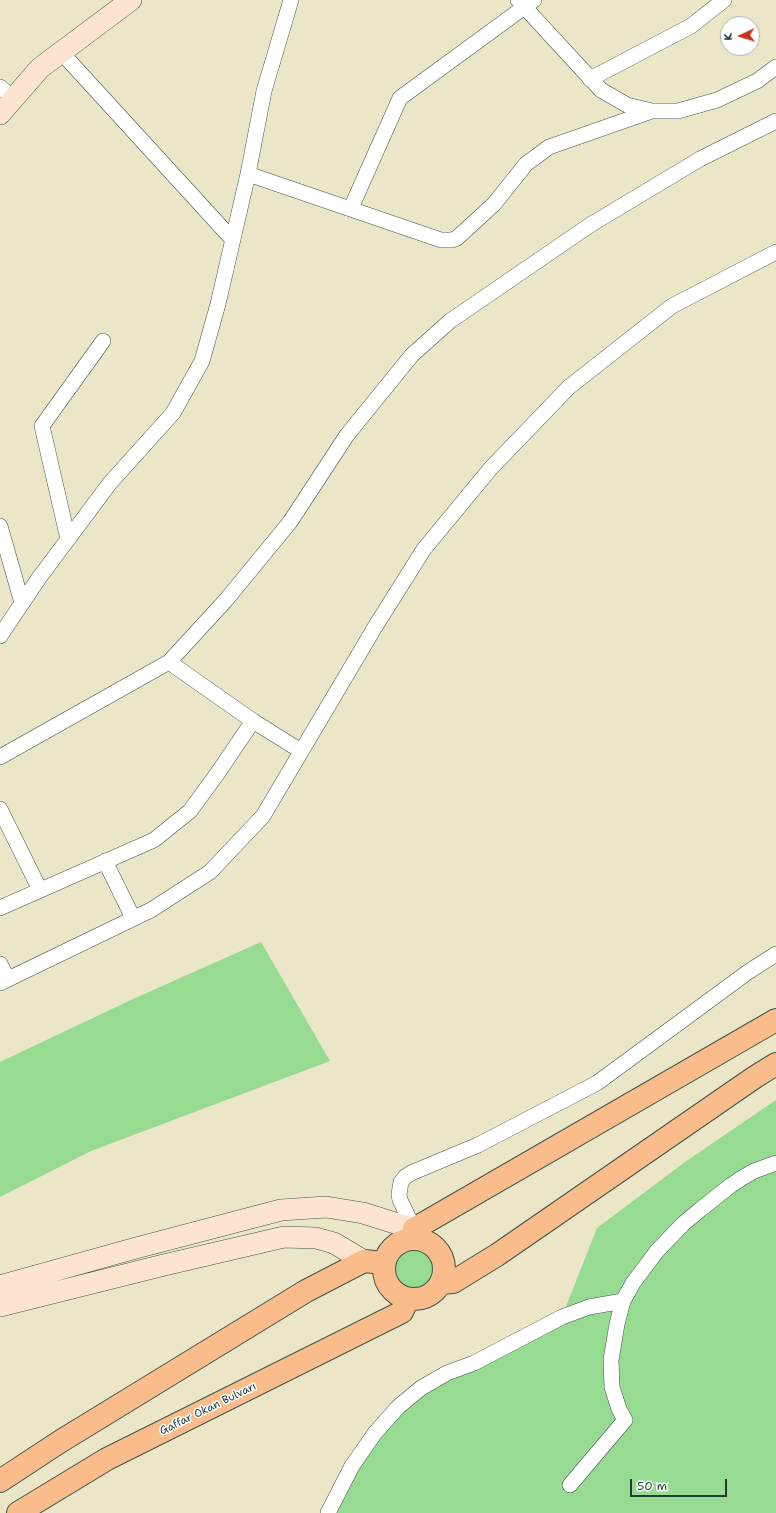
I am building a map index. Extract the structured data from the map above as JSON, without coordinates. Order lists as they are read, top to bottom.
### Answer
{
  "streets": {
    "highway": ["Gaffar Okan Bulvarı"]
  },
  "scale_bar": "50 m",
  "north": "left"
}
